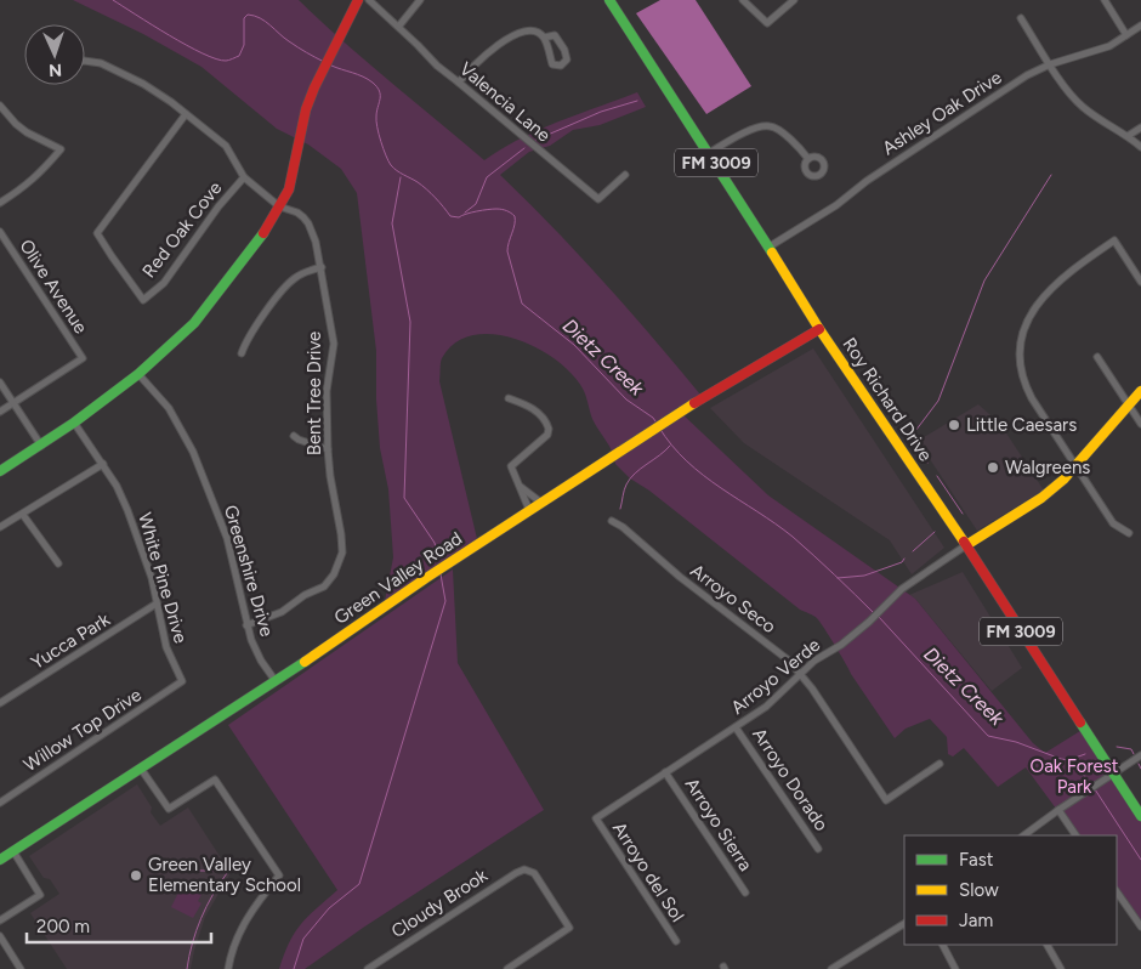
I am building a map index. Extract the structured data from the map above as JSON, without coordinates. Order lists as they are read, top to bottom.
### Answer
{
  "streets": {
    "street": [
      "Valencia Lane",
      "Ashley Oak Drive",
      "FM 3009",
      "Red Oak Cove",
      "Olive Avenue",
      "Bent Tree Drive",
      "Roy Richard Drive",
      "Greenshire Drive",
      "White Pine Drive",
      "Green Valley Road",
      "Arroyo Seco",
      "Yucca Park",
      "Arroyo Verde",
      "Willow Top Drive",
      "Arroyo Dorado",
      "Arroyo Sierra",
      "Arroyo del Sol",
      "Cloudy Brook"
    ]
  },
  "crossings": [
    ["Ashley Oak Drive", "Roy Richard Drive"],
    ["Red Oak Cove", "Bent Tree Drive"],
    ["Bent Tree Drive", "Greenshire Drive"],
    ["Roy Richard Drive", "Green Valley Road"],
    ["Roy Richard Drive", "Arroyo Verde"],
    ["Greenshire Drive", "Green Valley Road"],
    ["White Pine Drive", "Yucca Park"],
    ["White Pine Drive", "Willow Top Drive"],
    ["Arroyo Seco", "Arroyo Verde"],
    ["Arroyo Verde", "Arroyo Dorado"],
    ["Arroyo Verde", "Arroyo Sierra"],
    ["Arroyo Verde", "Arroyo del Sol"]
  ],
  "water": ["Dietz Creek"],
  "parks": ["Oak Forest Park"],
  "places": ["Little Caesars", "Walgreens", "Green Valley Elementary School"],
  "legend": ["Fast", "Slow", "Jam"],
  "scale_bar": "200 m",
  "north": "bottom"
}
